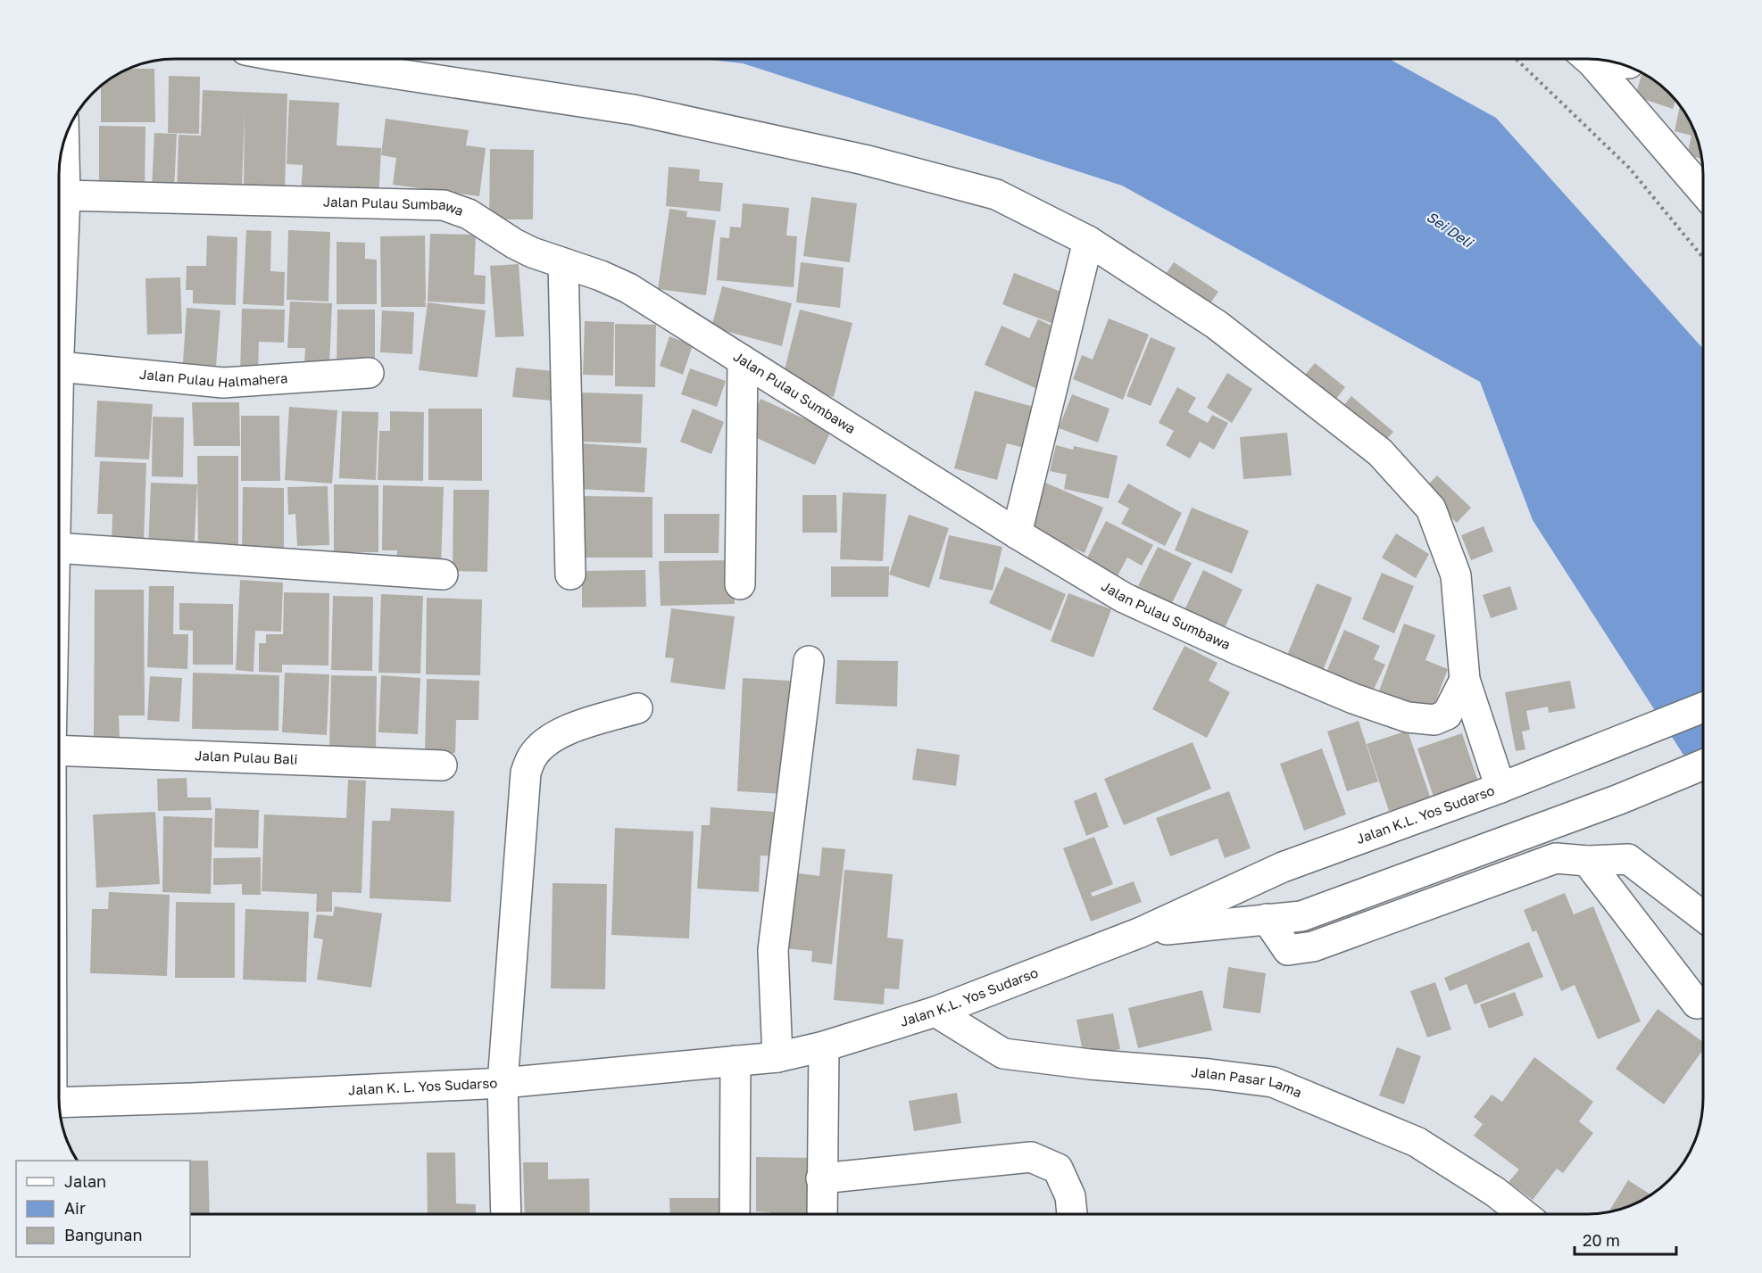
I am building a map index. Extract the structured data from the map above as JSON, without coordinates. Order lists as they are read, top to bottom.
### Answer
{
  "streets": {
    "main road": [
      "Jalan Pulau Sumbawa",
      "Jalan Pulau Halmahera",
      "Jalan Pulau Bali",
      "Jalan K.L. Yos Sudarso",
      "Jalan Pasar Lama",
      "Jalan K. L. Yos Sudarso"
    ]
  },
  "crossings": [
    ["Jalan K.L. Yos Sudarso", "Jalan Pasar Lama"],
    ["Jalan K.L. Yos Sudarso", "Jalan K. L. Yos Sudarso"]
  ],
  "water": ["Sei Deli"],
  "legend": ["Jalan", "Air", "Bangunan"],
  "scale_bar": "20 m"
}
